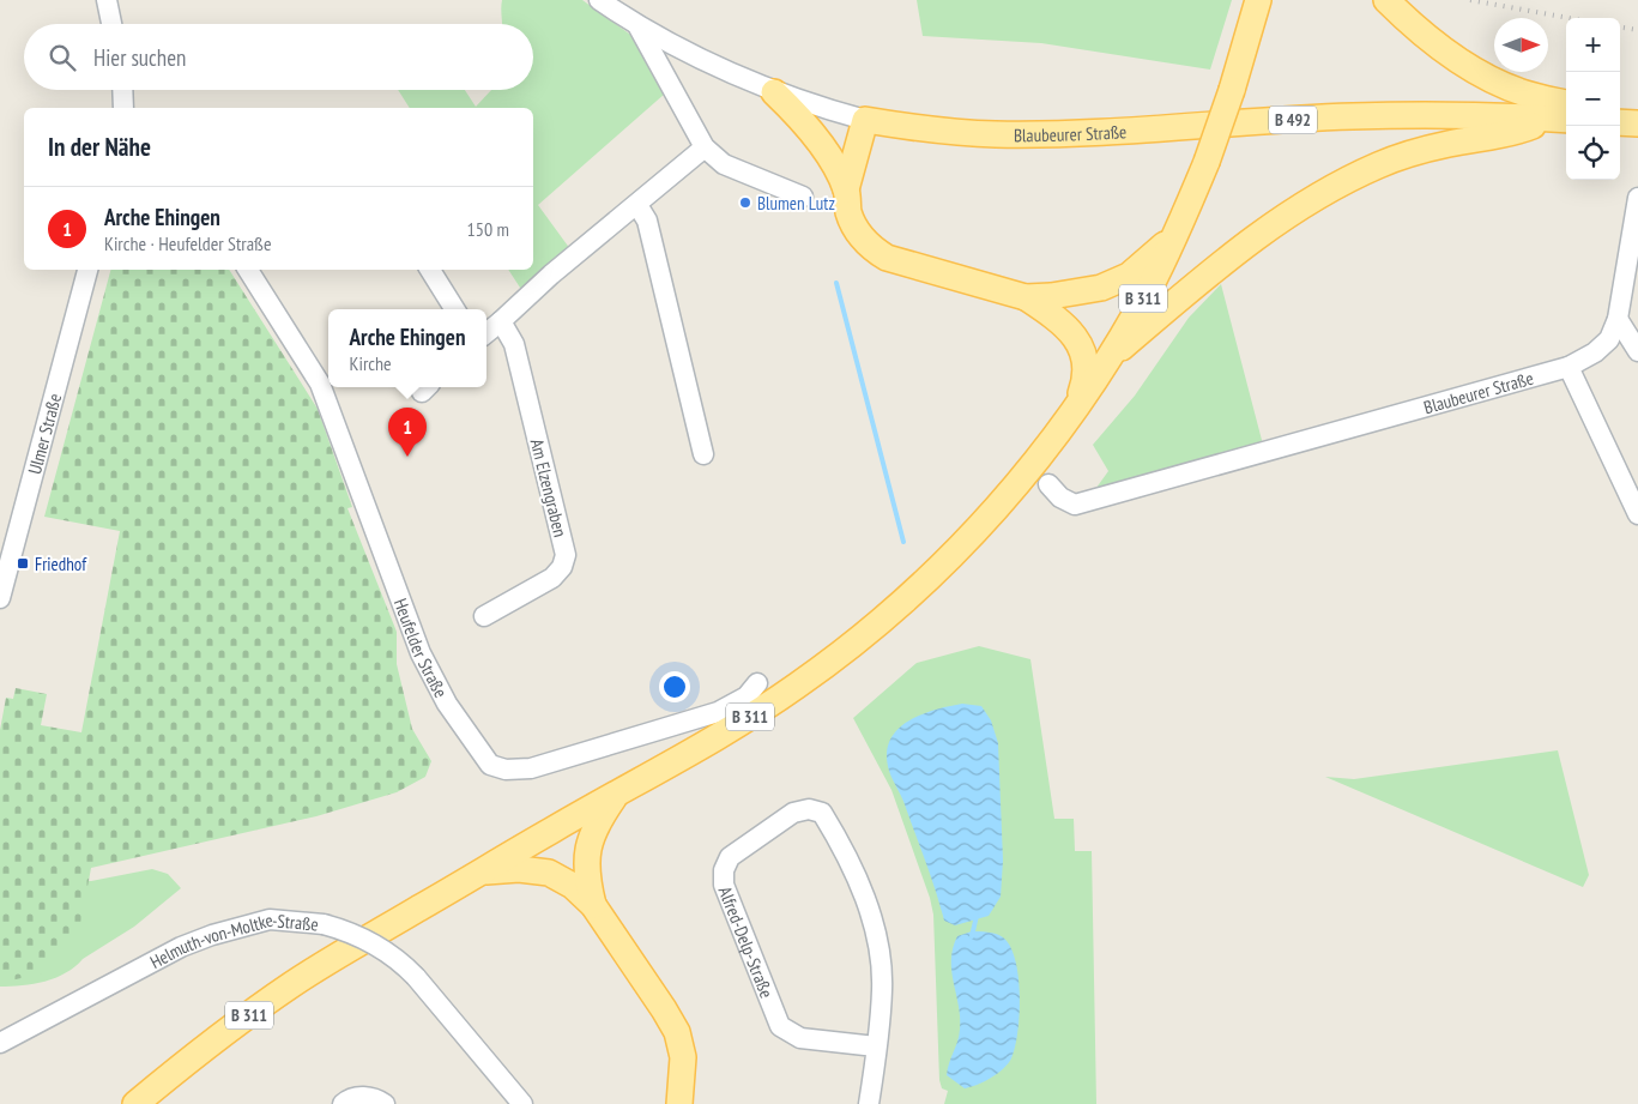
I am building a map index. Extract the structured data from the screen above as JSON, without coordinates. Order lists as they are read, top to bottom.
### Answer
{
  "streets": {
    "main road": ["B 492", "Blaubeurer Straße", "B 311"],
    "street": [
      "Ulmer Straße",
      "Am Elzengraben",
      "Heufelder Straße",
      "Alfred-Delp-Straße",
      "Helmuth-von-Moltke-Straße"
    ]
  },
  "places": {
    "other": ["Blumen Lutz"],
    "transit": ["Friedhof"]
  },
  "north": "right",
  "page": {
    "map_buttons": ["+", "−"],
    "search": "Hier suchen",
    "heading": "In der Nähe",
    "list": [
      {
        "mark": "1",
        "name": "Arche Ehingen",
        "note": "Kirche · Heufelder Straße",
        "value": "150 m"
      }
    ],
    "popup": ["Arche Ehingen", "Kirche"],
    "pins": "1"
  }
}
